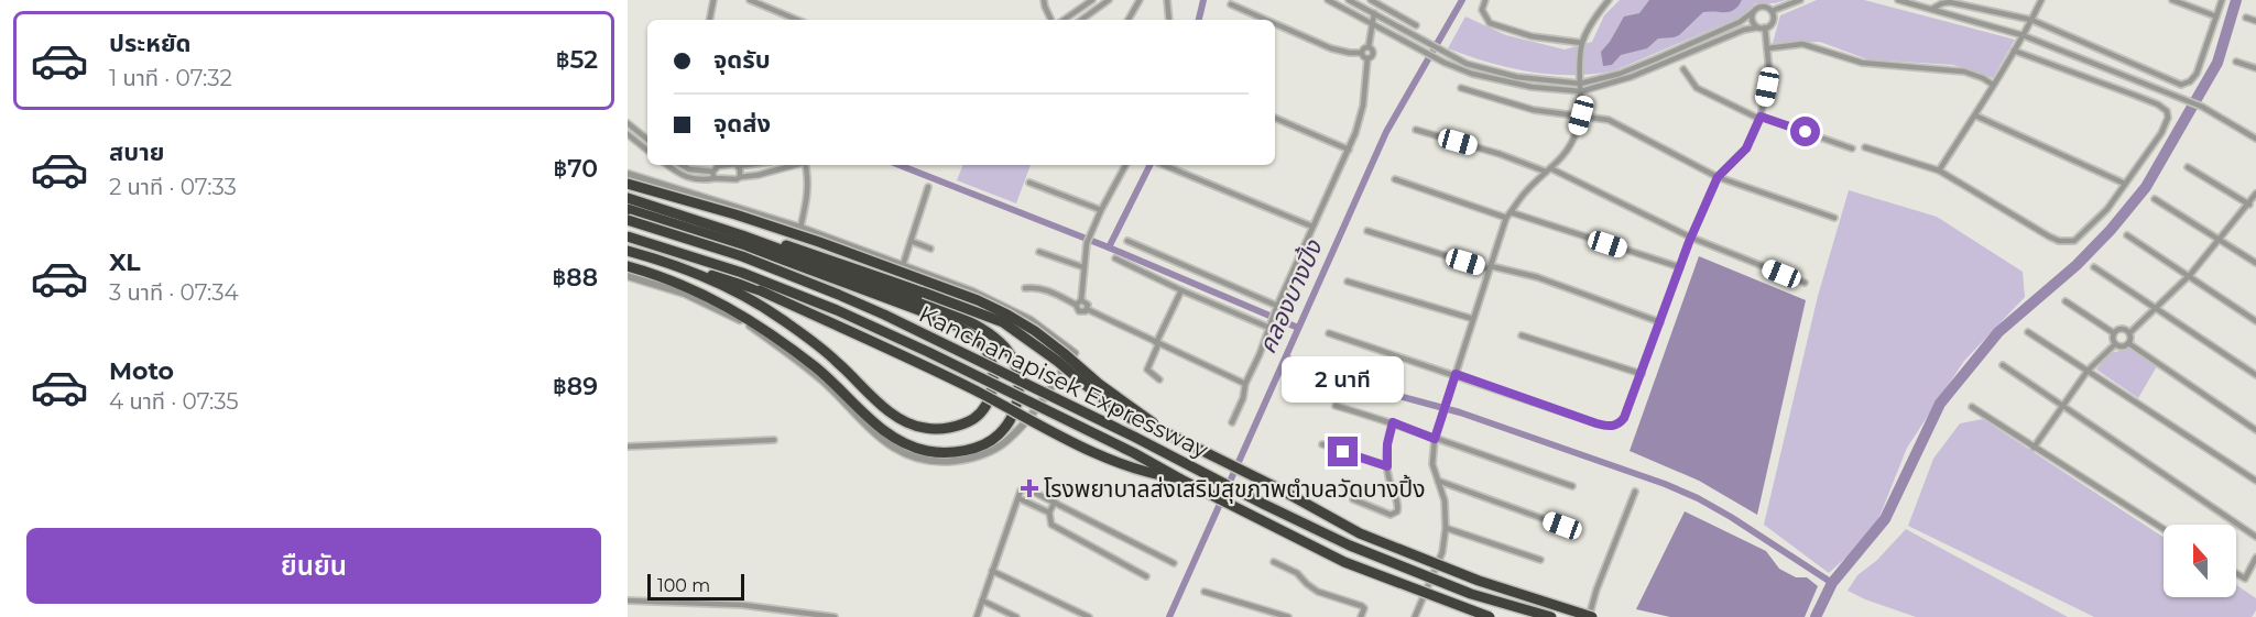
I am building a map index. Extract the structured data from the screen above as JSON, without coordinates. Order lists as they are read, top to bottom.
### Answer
{
  "streets": {
    "highway": ["Kanchanapisek Expressway"]
  },
  "water": ["คลองบางปิ้ง"],
  "places": {
    "health": ["โรงพยาบาลส่งเสริมสุขภาพตำบลวัดบางปิ้ง"]
  },
  "scale_bar": "100 m",
  "north": "top",
  "page": {
    "list": [
      {
        "name": "ประหยัด",
        "note": "1 นาที · 07:32",
        "value": "฿52"
      },
      {
        "name": "สบาย",
        "note": "2 นาที · 07:33",
        "value": "฿70"
      },
      {
        "name": "XL",
        "note": "3 นาที · 07:34",
        "value": "฿88"
      },
      {
        "name": "Moto",
        "note": "4 นาที · 07:35",
        "value": "฿89"
      }
    ],
    "banner": ["จุดรับ", "จุดส่ง"],
    "bubble": "2 นาที",
    "buttons": "ยืนยัน",
    "scale": "100 m"
  }
}
